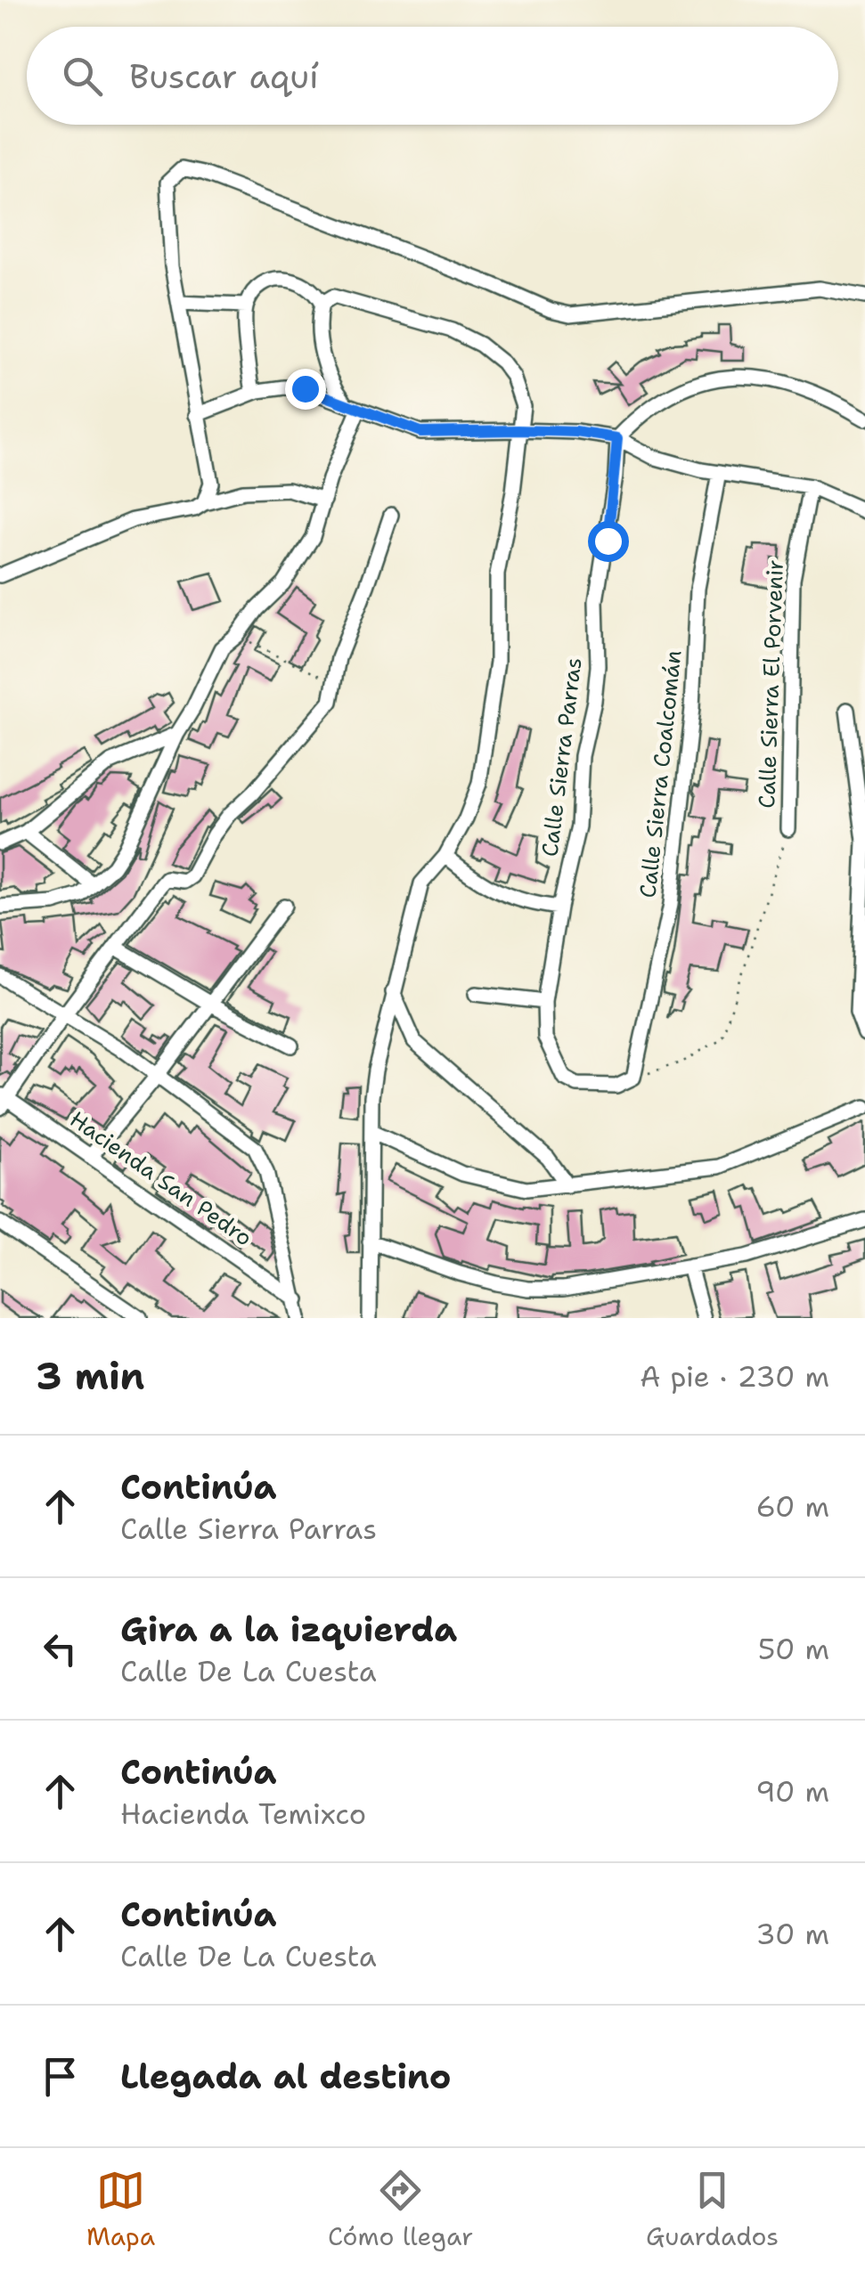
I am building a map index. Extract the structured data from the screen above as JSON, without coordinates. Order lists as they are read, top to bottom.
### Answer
{
  "streets": {
    "street": [
      "Calle Sierra El Porvenir",
      "Calle Sierra Parras",
      "Calle Sierra Coalcomán",
      "Hacienda San Pedro"
    ]
  },
  "crossings": [
    ["Calle Sierra Parras", "Calle Sierra Coalcomán"]
  ],
  "page": {
    "search": "Buscar aquí",
    "heading": ["3 min", "A pie · 230 m"],
    "list": [
      ["Continúa", "Calle Sierra Parras", "60 m"],
      ["Gira a la izquierda", "Calle De La Cuesta", "50 m"],
      ["Continúa", "Hacienda Temixco", "90 m"],
      ["Continúa", "Calle De La Cuesta", "30 m"],
      "Llegada al destino"
    ],
    "nav": ["Mapa", "Cómo llegar", "Guardados"]
  }
}
